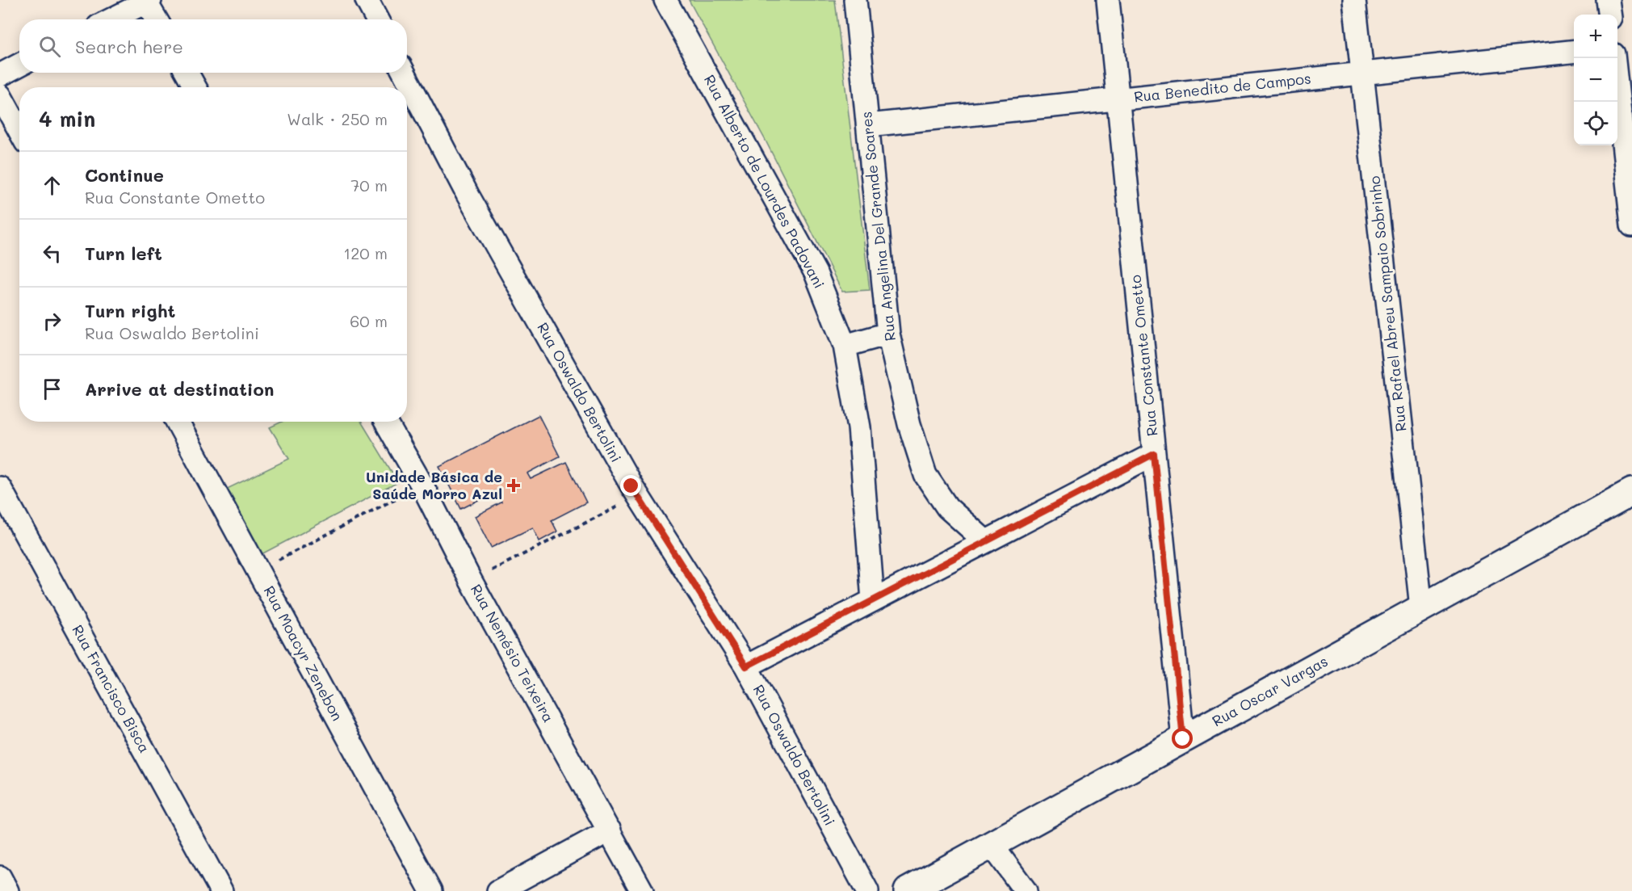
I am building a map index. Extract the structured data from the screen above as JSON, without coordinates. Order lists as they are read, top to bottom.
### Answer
{
  "streets": {
    "street": [
      "Rua Benedito de Campos",
      "Rua Alberto de Lourdes Padovani",
      "Rua Angelina Del Grande Soares",
      "Rua Rafael Abreu Sampaio Sobrinho",
      "Rua Constante Ometto",
      "Rua Oswaldo Bertolini",
      "Rua Moacyr Zenebon",
      "Rua Nemésio Teixeira",
      "Rua Francisco Bisca",
      "Rua Oscar Vargas"
    ]
  },
  "crossings": [
    ["Rua Benedito de Campos", "Rua Angelina Del Grande Soares"],
    ["Rua Benedito de Campos", "Rua Rafael Abreu Sampaio Sobrinho"],
    ["Rua Benedito de Campos", "Rua Constante Ometto"],
    ["Rua Rafael Abreu Sampaio Sobrinho", "Rua Oscar Vargas"],
    ["Rua Constante Ometto", "Rua Oscar Vargas"]
  ],
  "places": {
    "health": ["Unidade Básica de Saúde Morro Azul"]
  },
  "page": {
    "map_buttons": ["+", "−"],
    "search": "Search here",
    "heading": ["4 min", "Walk · 250 m"],
    "list": [
      ["Continue", "Rua Constante Ometto", "70 m"],
      ["Turn left", "120 m"],
      ["Turn right", "Rua Oswaldo Bertolini", "60 m"],
      "Arrive at destination"
    ]
  }
}
